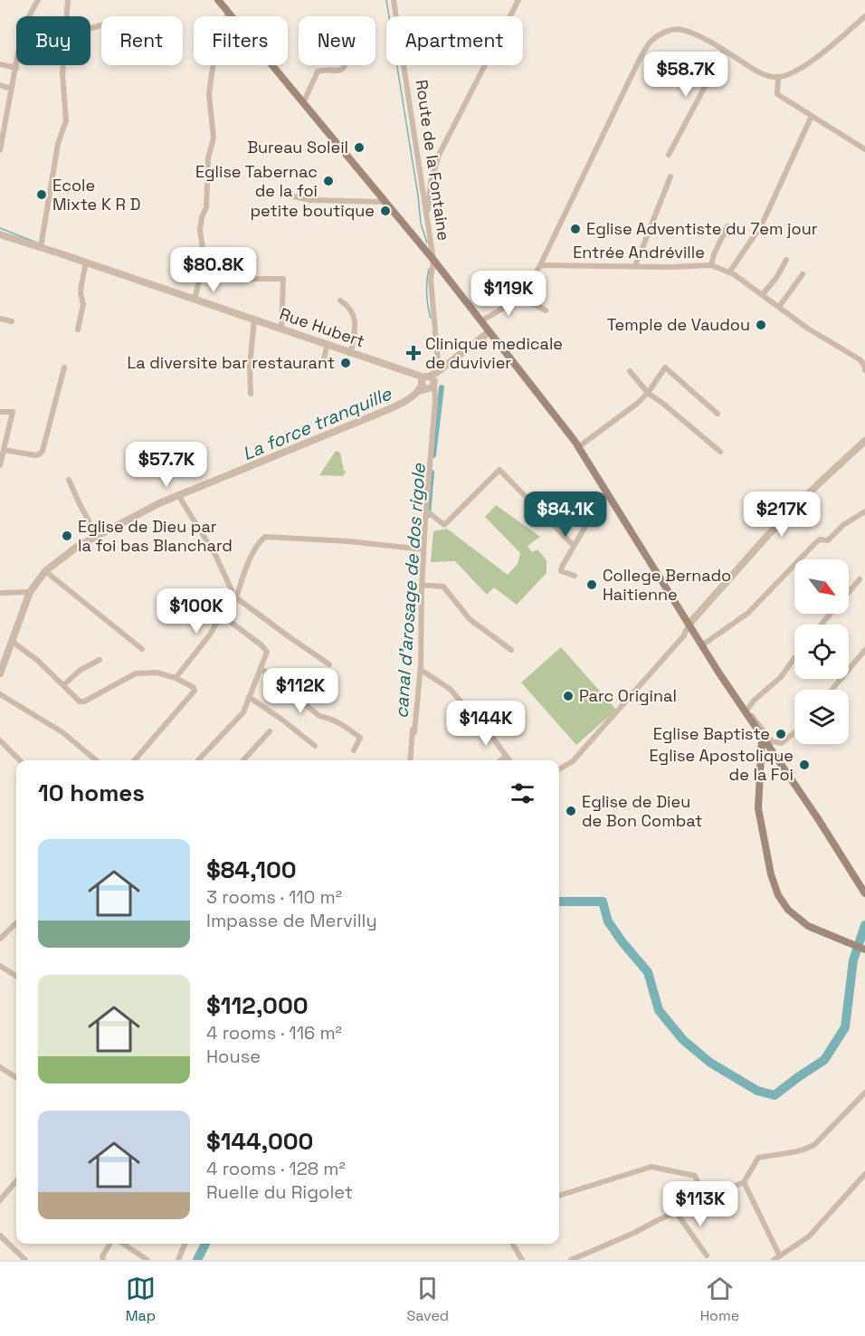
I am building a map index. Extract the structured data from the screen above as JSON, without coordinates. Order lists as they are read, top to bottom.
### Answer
{
  "streets": {
    "street": ["Route de la Fontaine", "Entrée Andréville", "Rue Hubert"]
  },
  "crossings": [
    ["Route de la Fontaine", "Rue Hubert"]
  ],
  "water": ["La force tranquille", "canal d'arosage de dos rigole"],
  "places": {
    "other": [
      "Bureau Soleil",
      "Eglise Tabernac de la foi",
      "Ecole Mixte K R D",
      "petite boutique",
      "Eglise Adventiste du 7em jour",
      "Temple de Vaudou",
      "La diversite bar restaurant",
      "Eglise de Dieu par la foi bas Blanchard",
      "College Bernado Haitienne",
      "Parc Original",
      "Eglise Baptiste",
      "Eglise Apostolique de la Foi",
      "Eglise de Dieu de Bon Combat"
    ],
    "health": ["Clinique medicale de duvivier"]
  },
  "north": "bottom right",
  "page": {
    "chip": [
      "Buy",
      "Rent",
      "Filters",
      "New",
      "Apartment"
    ],
    "price": [
      "$58.7K",
      "$80.8K",
      "$119K",
      "$57.7K",
      "$84.1K",
      "$217K",
      "$100K",
      "$112K",
      "$144K",
      "$113K"
    ],
    "heading": "10 homes",
    "list": [
      {
        "name": "$84,100",
        "note": "3 rooms · 110 m² · Impasse de Mervilly"
      },
      {
        "name": "$112,000",
        "note": "4 rooms · 116 m² · House"
      },
      {
        "name": "$144,000",
        "note": "4 rooms · 128 m² · Ruelle du Rigolet"
      }
    ],
    "tabs": ["Map", "Saved", "Home"]
  }
}
